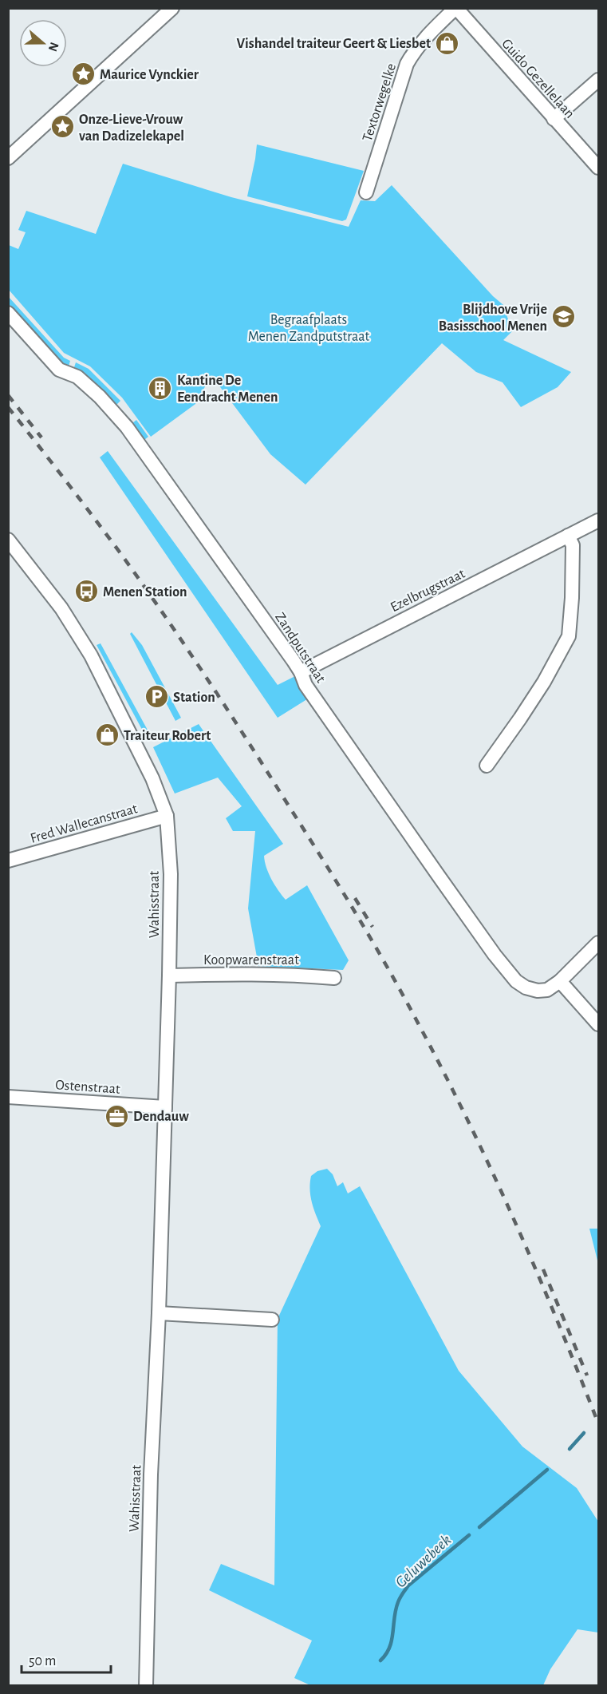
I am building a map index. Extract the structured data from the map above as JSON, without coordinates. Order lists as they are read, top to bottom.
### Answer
{
  "streets": {
    "street": [
      "Guido Gezellelaan",
      "Textorwegelke",
      "Ezelbrugstraat",
      "Zandputstraat",
      "Fred Wallecanstraat",
      "Wahisstraat",
      "Koopwarenstraat",
      "Ostenstraat"
    ]
  },
  "crossings": [
    ["Guido Gezellelaan", "Textorwegelke"],
    ["Ezelbrugstraat", "Zandputstraat"],
    ["Fred Wallecanstraat", "Wahisstraat"],
    ["Wahisstraat", "Koopwarenstraat"],
    ["Wahisstraat", "Ostenstraat"]
  ],
  "water": ["Geluwebeek"],
  "parks": ["Begraafplaats Menen Zandputstraat"],
  "places": {
    "shop": ["Vishandel traiteur Geert & Liesbet", "Traiteur Robert"],
    "place": ["Maurice Vynckier", "Onze-Lieve-Vrouw van Dadizelekapel"],
    "school or university": ["Blijdhove Vrije Basisschool Menen"],
    "building": ["Kantine De Eendracht Menen"],
    "bus stop": ["Menen Station"],
    "parking": ["Station"],
    "office": ["Dendauw"]
  },
  "scale_bar": "50 m",
  "north": "right"
}
